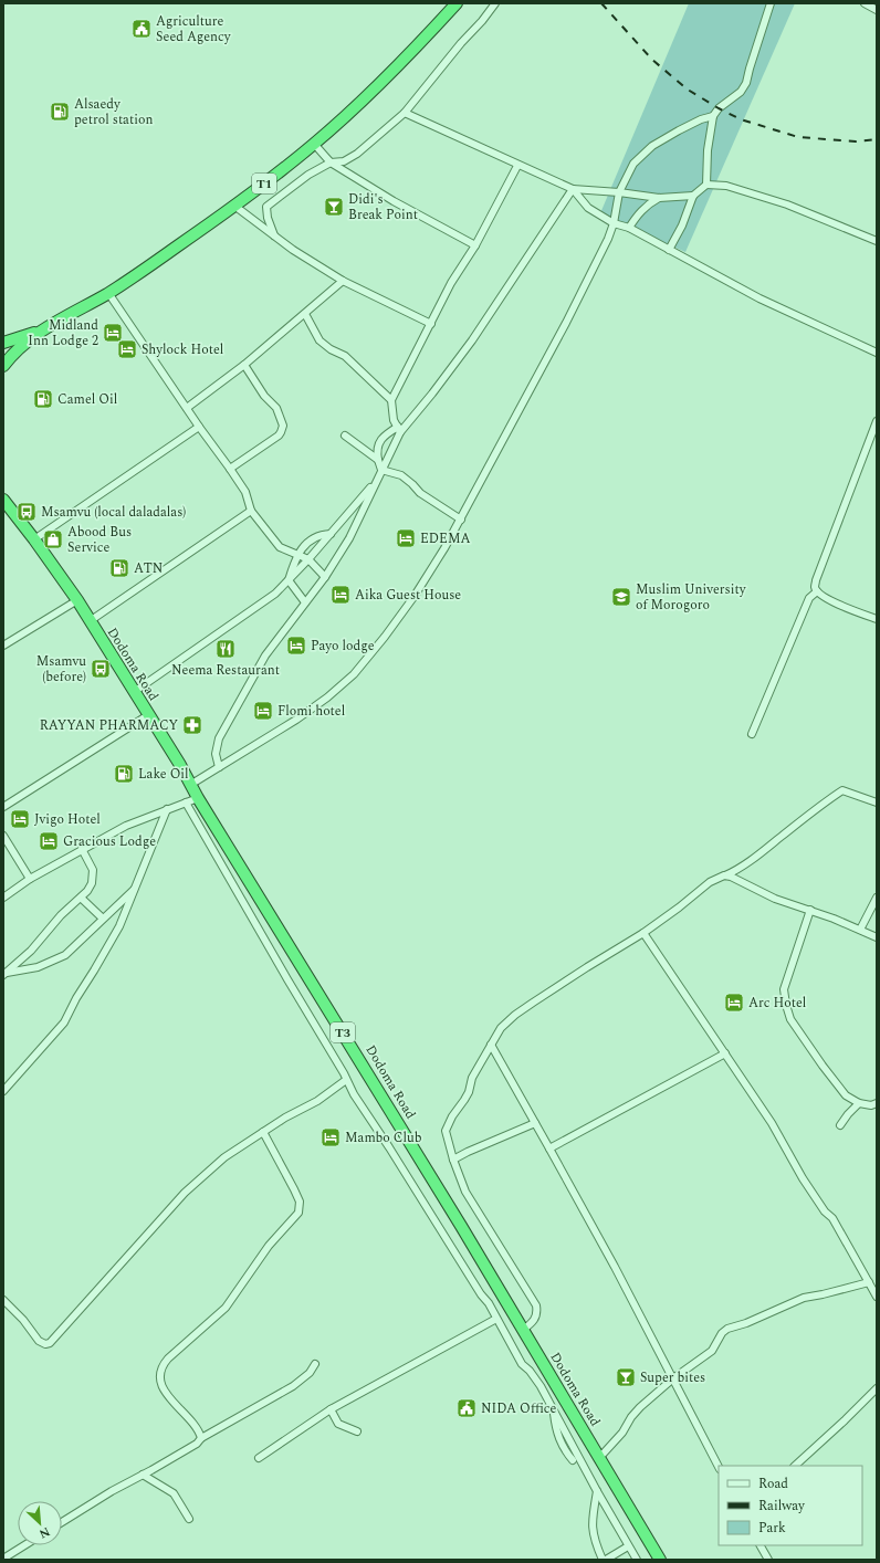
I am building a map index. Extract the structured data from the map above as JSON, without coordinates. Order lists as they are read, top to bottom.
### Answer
{
  "streets": {
    "highway": ["T1", "Dodoma Road", "T3"]
  },
  "places": {
    "public building": ["Agriculture Seed Agency", "NIDA Office"],
    "fuel station": [
      "Alsaedy petrol station",
      "Camel Oil",
      "ATN",
      "Lake Oil"
    ],
    "bar": ["Didi's Break Point", "Super bites"],
    "hotel": [
      "Midland Inn Lodge 2",
      "Shylock Hotel",
      "EDEMA",
      "Aika Guest House",
      "Payo lodge",
      "Flomi hotel",
      "Jvigo Hotel",
      "Gracious Lodge",
      "Arc Hotel",
      "Mambo Club"
    ],
    "bus stop": ["Msamvu (local daladalas)", "Msamvu (before)"],
    "shop": ["Abood Bus Service"],
    "school or university": ["Muslim University of Morogoro"],
    "restaurant": ["Neema Restaurant"],
    "pharmacy": ["RAYYAN PHARMACY"]
  },
  "legend": ["Road", "Railway", "Park"],
  "north": "bottom right"
}
